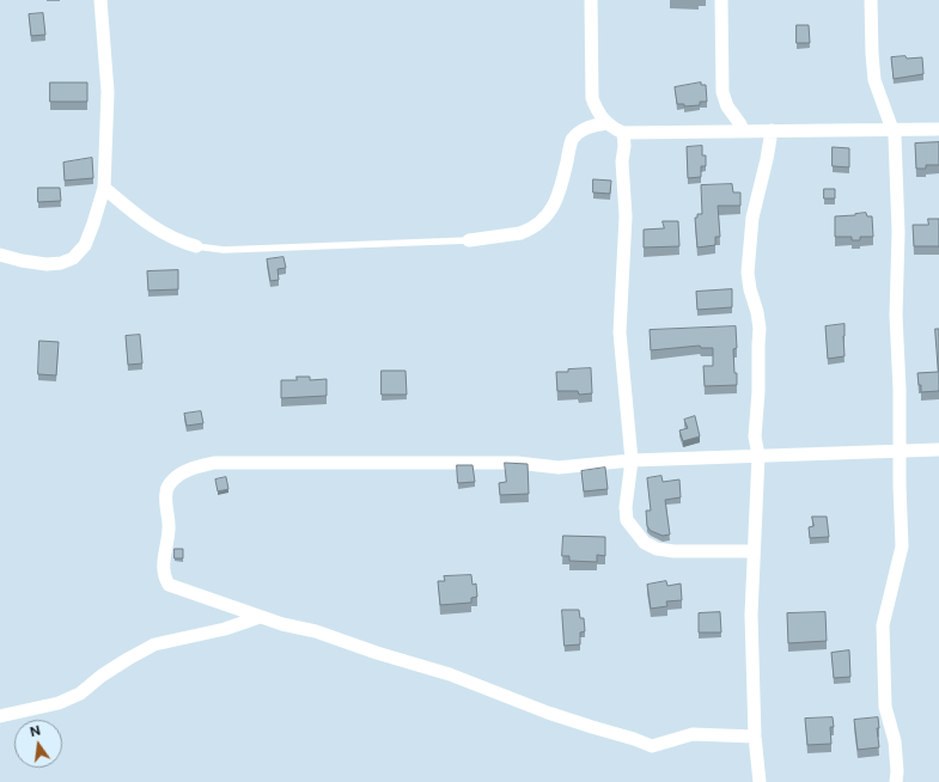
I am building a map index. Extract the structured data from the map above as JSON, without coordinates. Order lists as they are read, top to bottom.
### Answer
{
  "north": "top"
}
